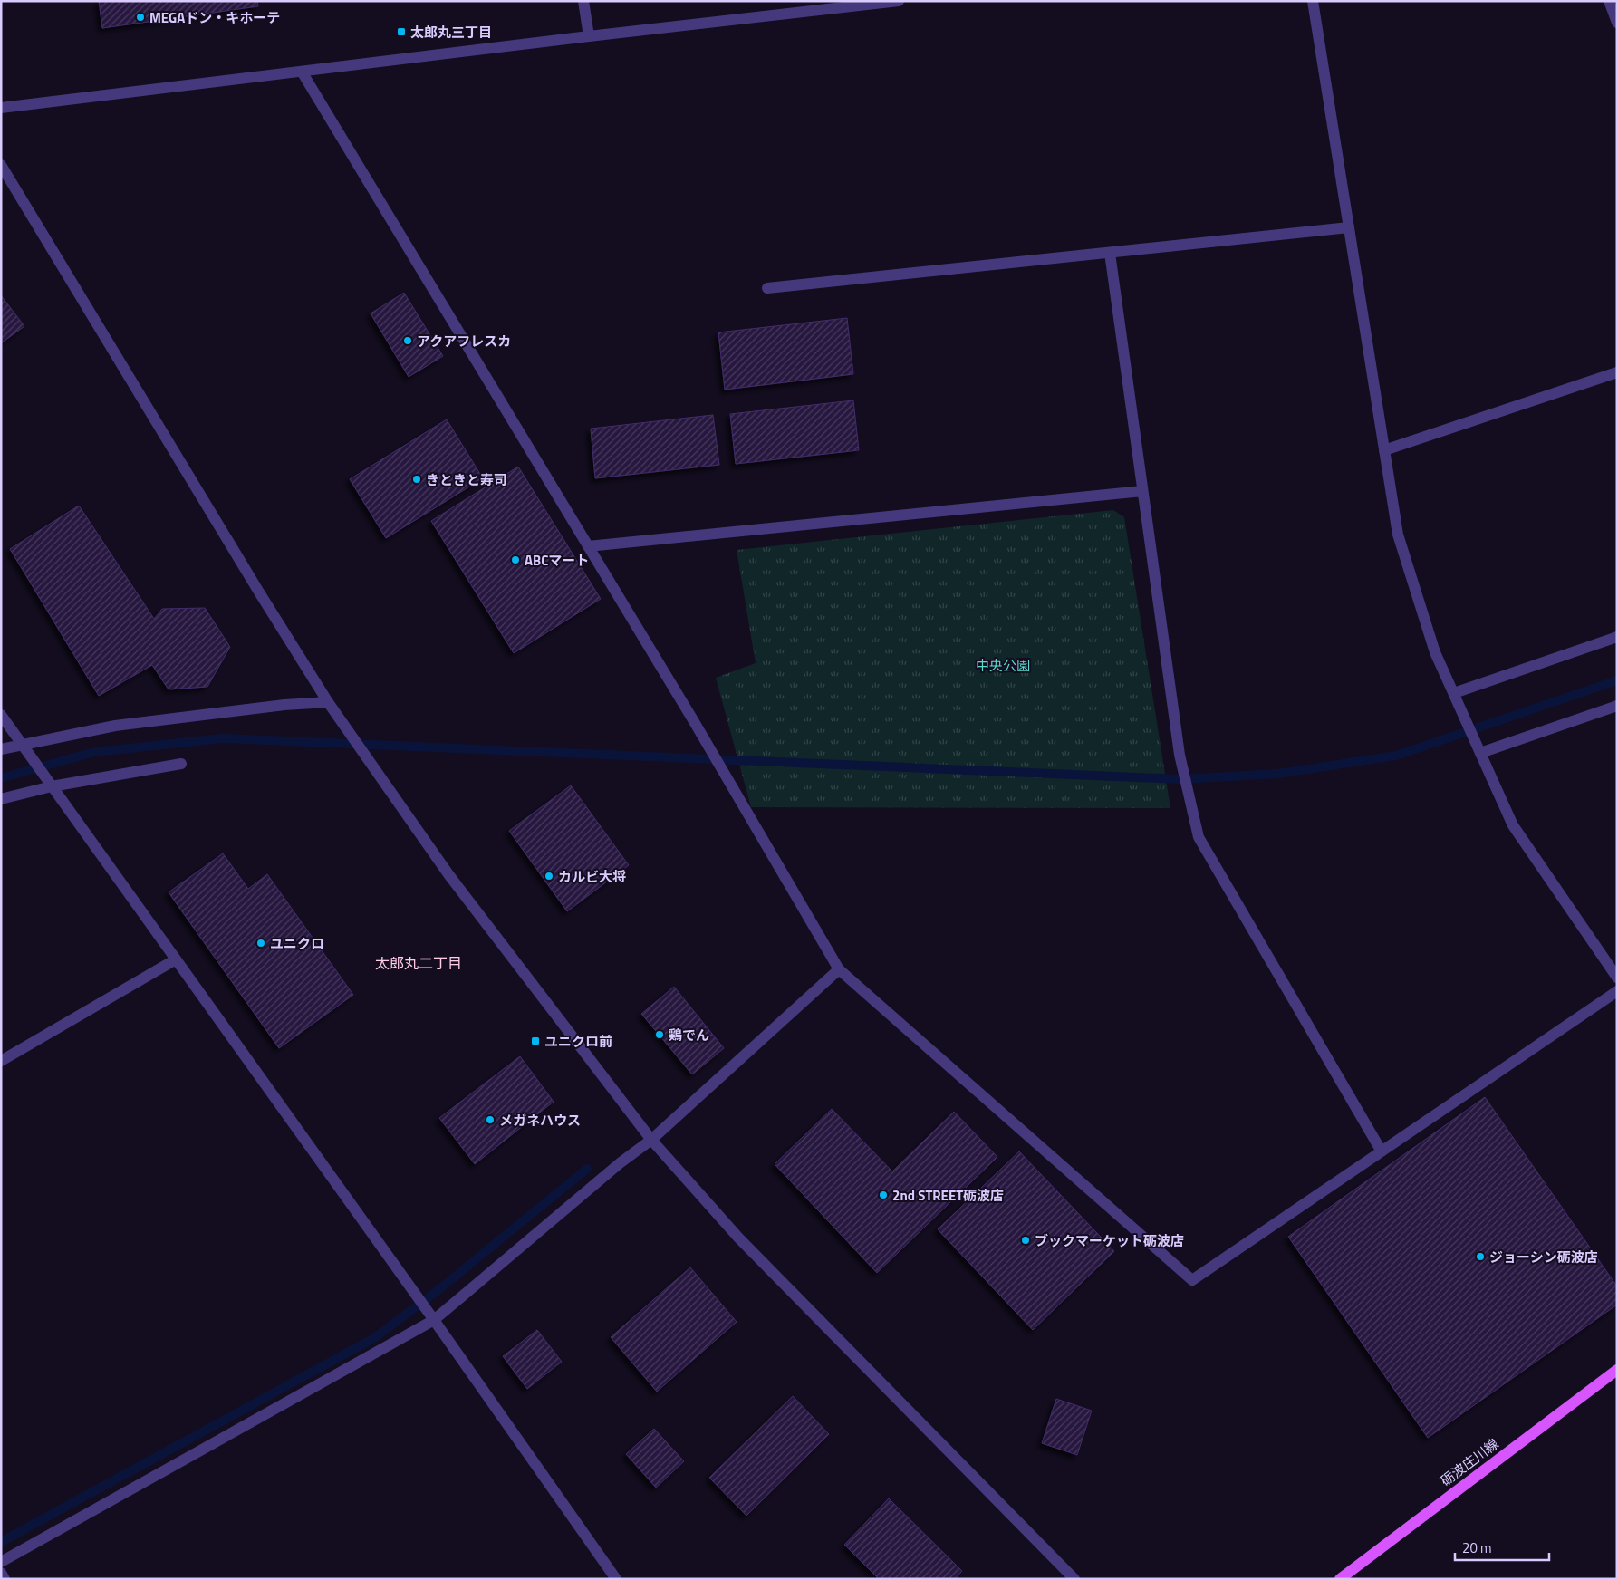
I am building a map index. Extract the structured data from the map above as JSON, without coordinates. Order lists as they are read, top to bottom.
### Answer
{
  "streets": {
    "main road": ["砺波庄川線"]
  },
  "districts": ["太郎丸二丁目"],
  "parks": ["中央公園"],
  "places": {
    "other": [
      "MEGAドン・キホーテ",
      "アクアフレスカ",
      "きときと寿司",
      "ABCマート",
      "カルビ大将",
      "ユニクロ",
      "鶏でん",
      "メガネハウス",
      "2nd STREET砺波店",
      "ブックマーケット砺波店",
      "ジョーシン砺波店"
    ],
    "transit": ["太郎丸三丁目", "ユニクロ前"]
  },
  "scale_bar": "20 m"
}
